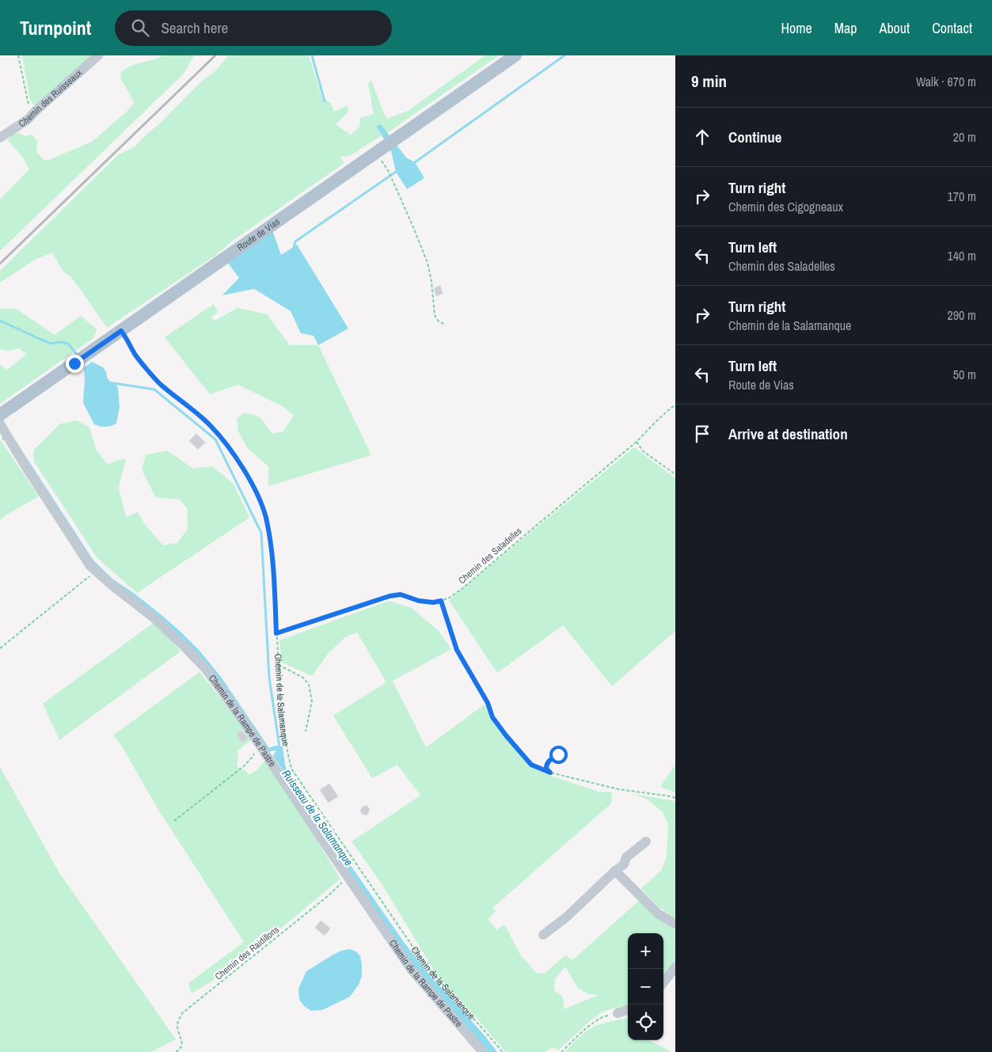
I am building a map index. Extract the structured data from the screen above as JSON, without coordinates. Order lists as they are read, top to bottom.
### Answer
{
  "streets": {
    "main road": ["Route de Vias"],
    "street": ["Chemin des Ruisseaux", "Chemin de la Rampe de Pastre"],
    "path": ["Chemin des Saladelles", "Chemin de la Salamanque", "Chemin des Raidillons"]
  },
  "crossings": [
    ["Route de Vias", "Chemin de la Salamanque"],
    ["Chemin des Saladelles", "Chemin de la Salamanque"],
    ["Chemin de la Rampe de Pastre", "Chemin des Raidillons"]
  ],
  "water": ["Ruisseau de la Salamanque"],
  "page": {
    "header": "Turnpoint",
    "search": "Search here",
    "nav": [
      "Home",
      "Map",
      "About",
      "Contact"
    ],
    "heading": ["9 min", "Walk · 670 m"],
    "list": [
      ["Continue", "20 m"],
      ["Turn right", "Chemin des Cigogneaux", "170 m"],
      ["Turn left", "Chemin des Saladelles", "140 m"],
      ["Turn right", "Chemin de la Salamanque", "290 m"],
      ["Turn left", "Route de Vias", "50 m"],
      "Arrive at destination"
    ],
    "map_buttons": ["+", "−"]
  }
}
